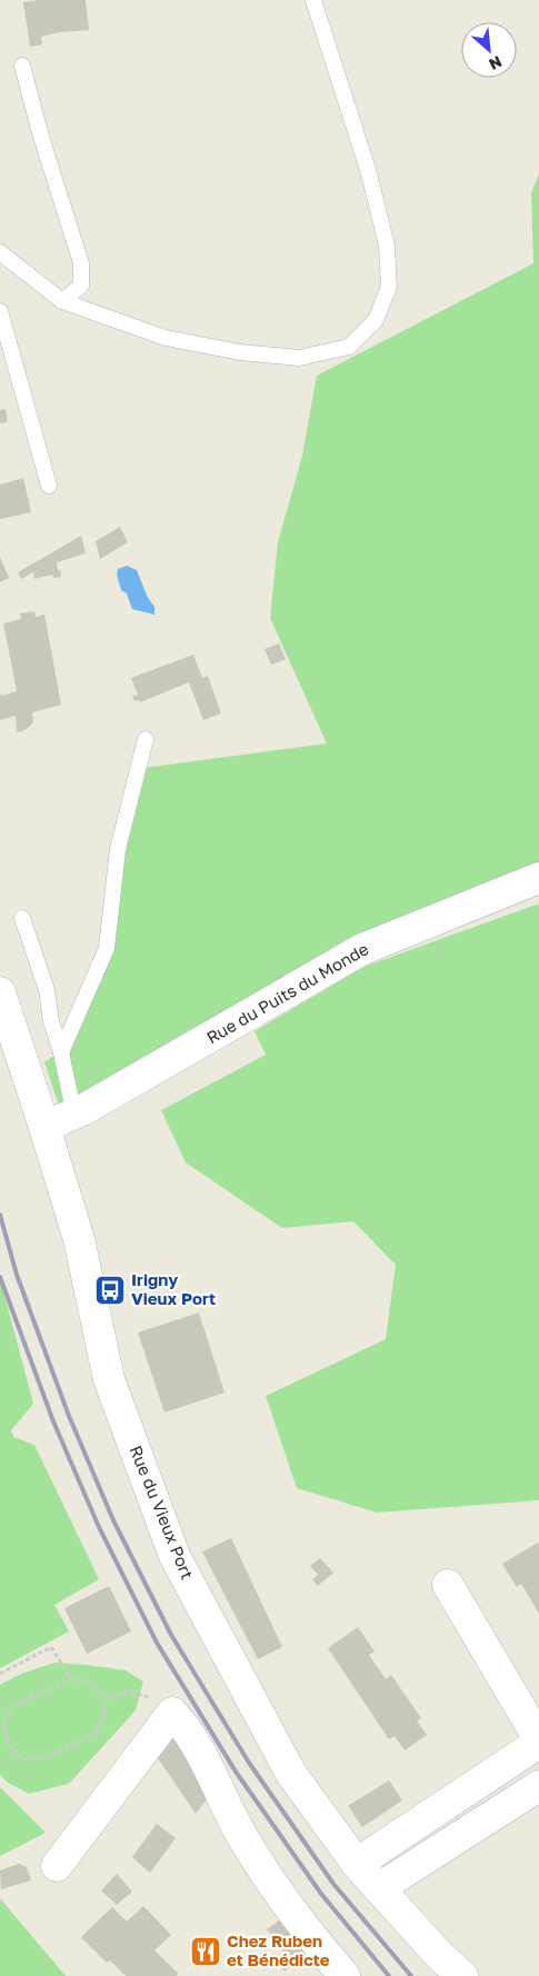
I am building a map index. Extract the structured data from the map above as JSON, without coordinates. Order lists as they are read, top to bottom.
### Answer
{
  "streets": {
    "street": ["Rue du Puits du Monde", "Rue du Vieux Port"]
  },
  "crossings": [
    ["Rue du Puits du Monde", "Rue du Vieux Port"]
  ],
  "places": {
    "bus stop": ["Irigny Vieux Port"],
    "restaurant": ["Chez Ruben et Bénédicte"]
  },
  "north": "bottom right"
}
